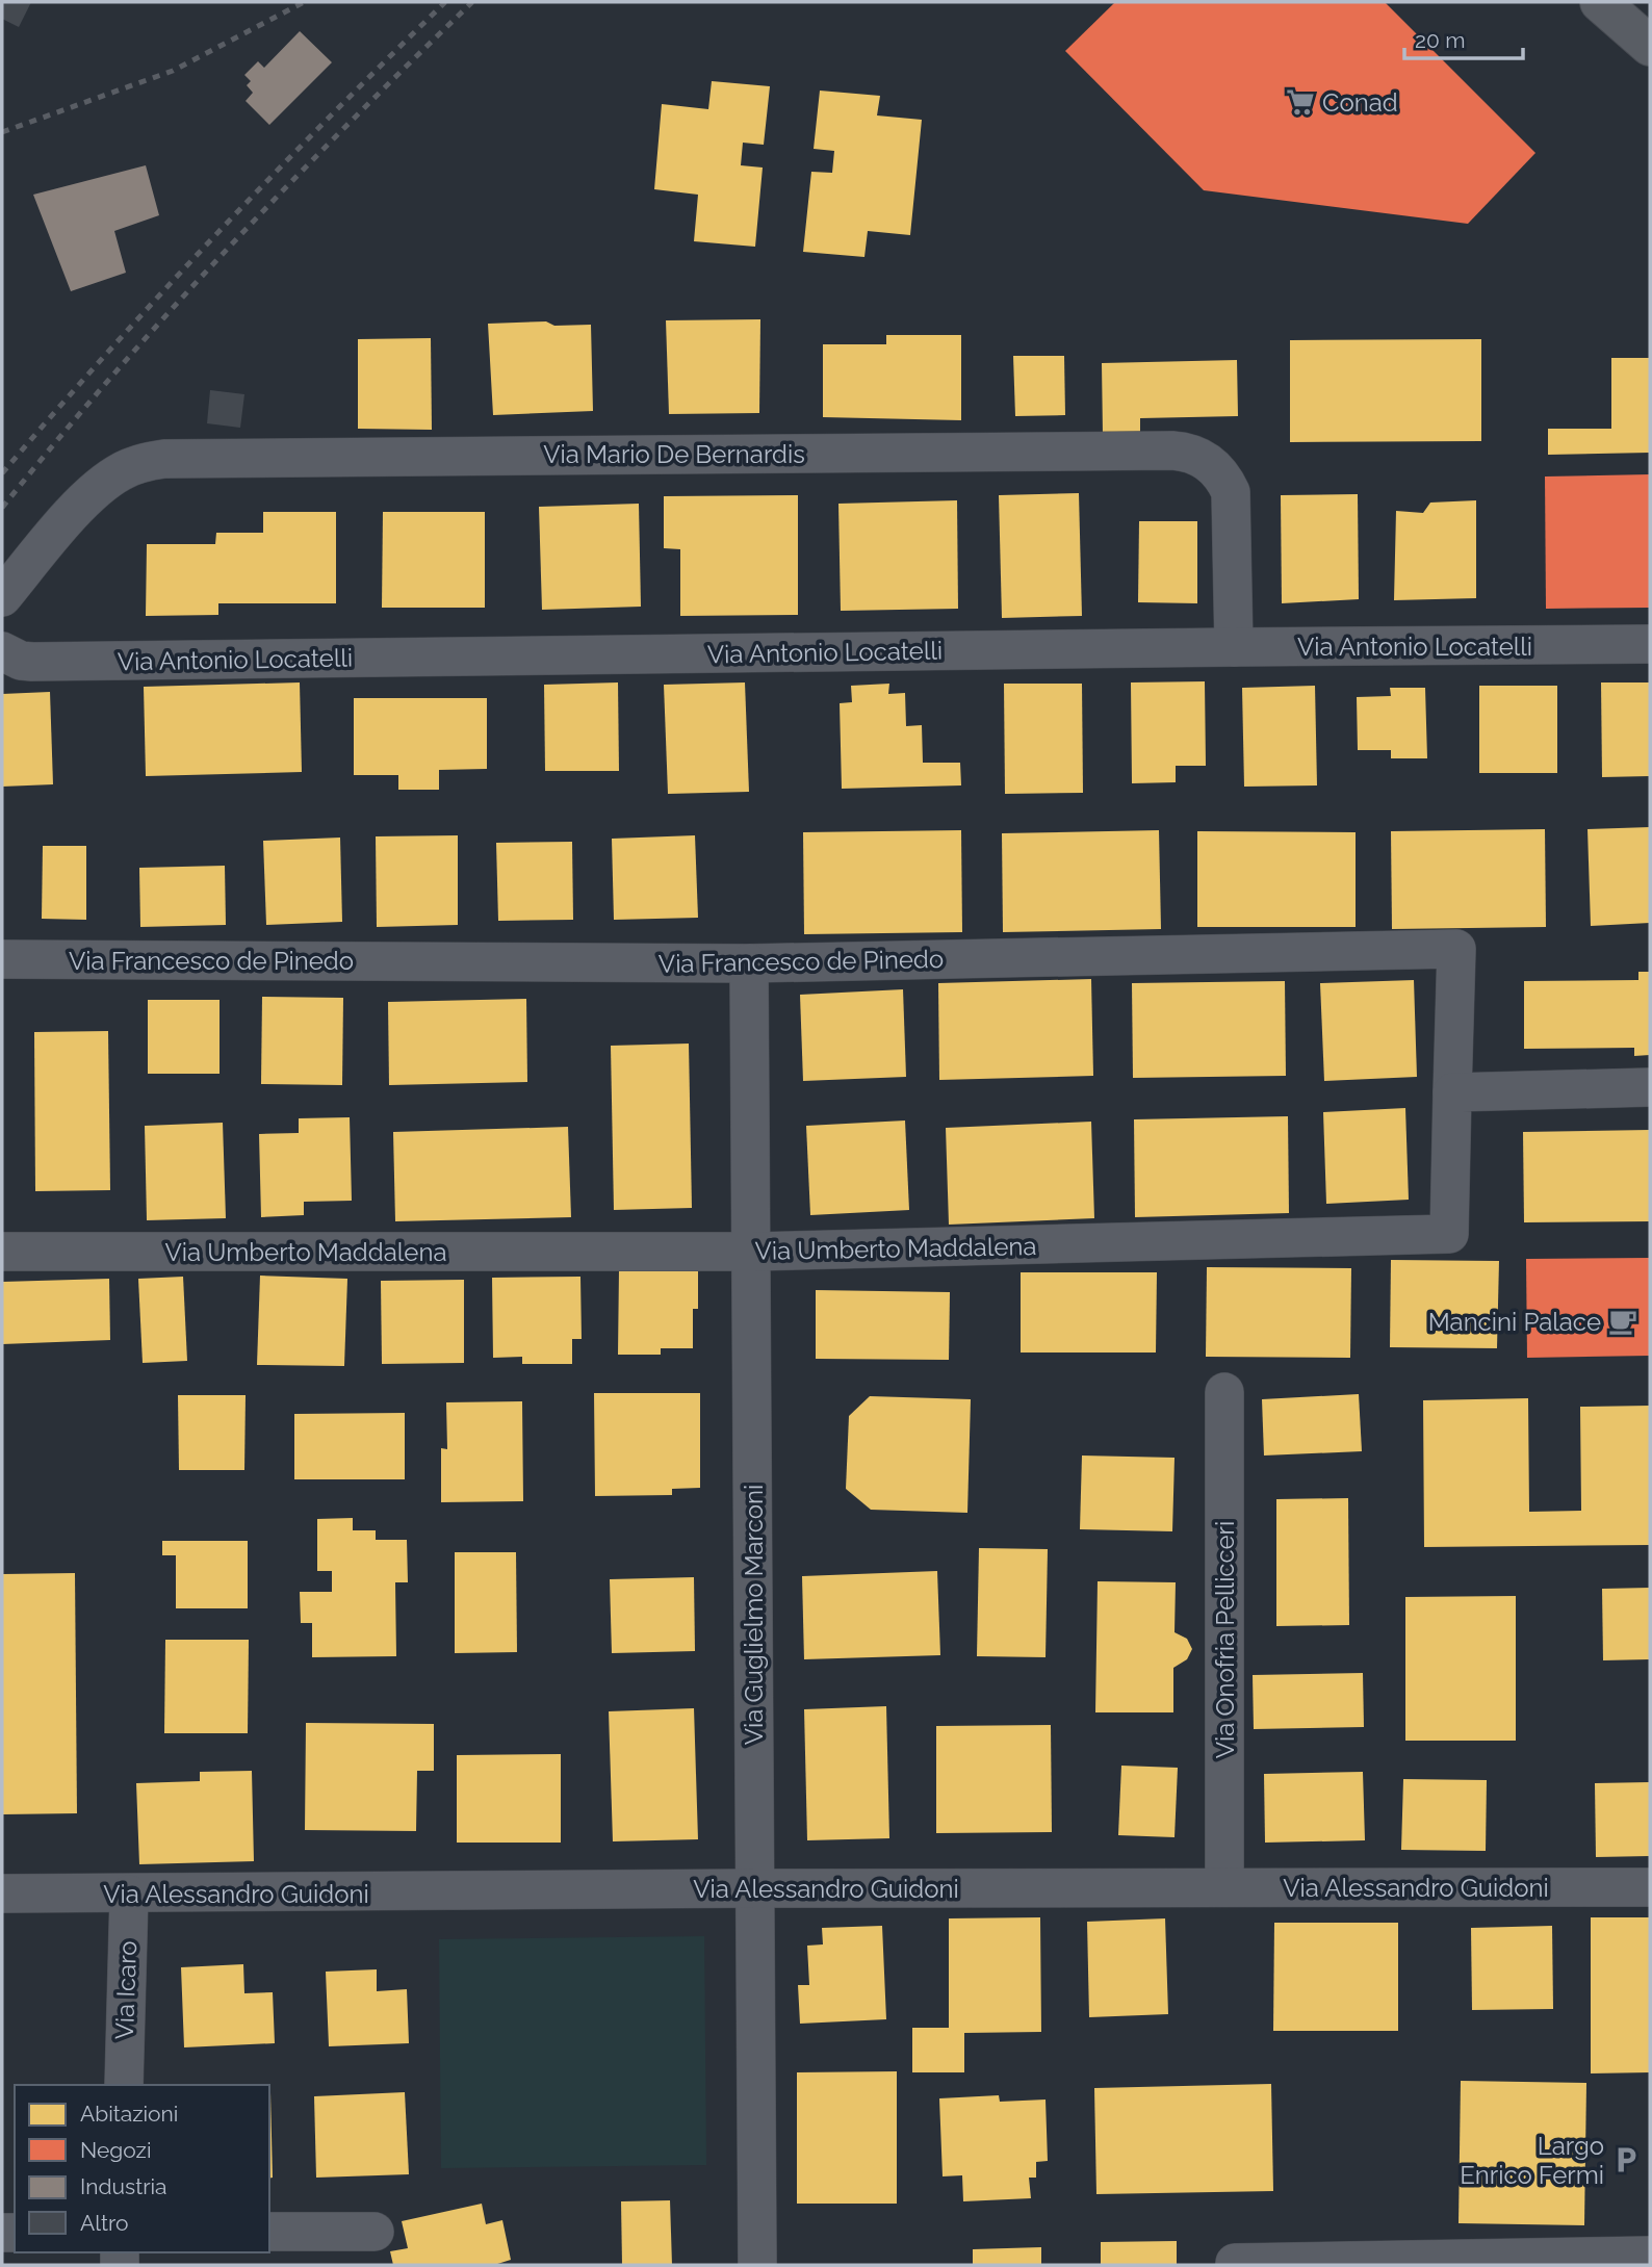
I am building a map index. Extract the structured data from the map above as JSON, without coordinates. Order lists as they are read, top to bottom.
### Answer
{
  "streets": {
    "street": [
      "Via Mario De Bernardis",
      "Via Antonio Locatelli",
      "Via Francesco de Pinedo",
      "Via Umberto Maddalena",
      "Via Guglielmo Marconi",
      "Via Onofria Pellicceri",
      "Via Alessandro Guidoni",
      "Via Icaro"
    ]
  },
  "crossings": [
    ["Via Mario De Bernardis", "Via Antonio Locatelli"],
    ["Via Francesco de Pinedo", "Via Umberto Maddalena"],
    ["Via Francesco de Pinedo", "Via Guglielmo Marconi"],
    ["Via Umberto Maddalena", "Via Guglielmo Marconi"],
    ["Via Guglielmo Marconi", "Via Alessandro Guidoni"],
    ["Via Onofria Pellicceri", "Via Alessandro Guidoni"],
    ["Via Alessandro Guidoni", "Via Icaro"]
  ],
  "places": {
    "supermarket": ["Conad"],
    "cafe": ["Mancini Palace"],
    "parking": ["Largo Enrico Fermi"]
  },
  "legend": [
    "Abitazioni",
    "Negozi",
    "Industria",
    "Altro"
  ],
  "scale_bar": "20 m"
}
